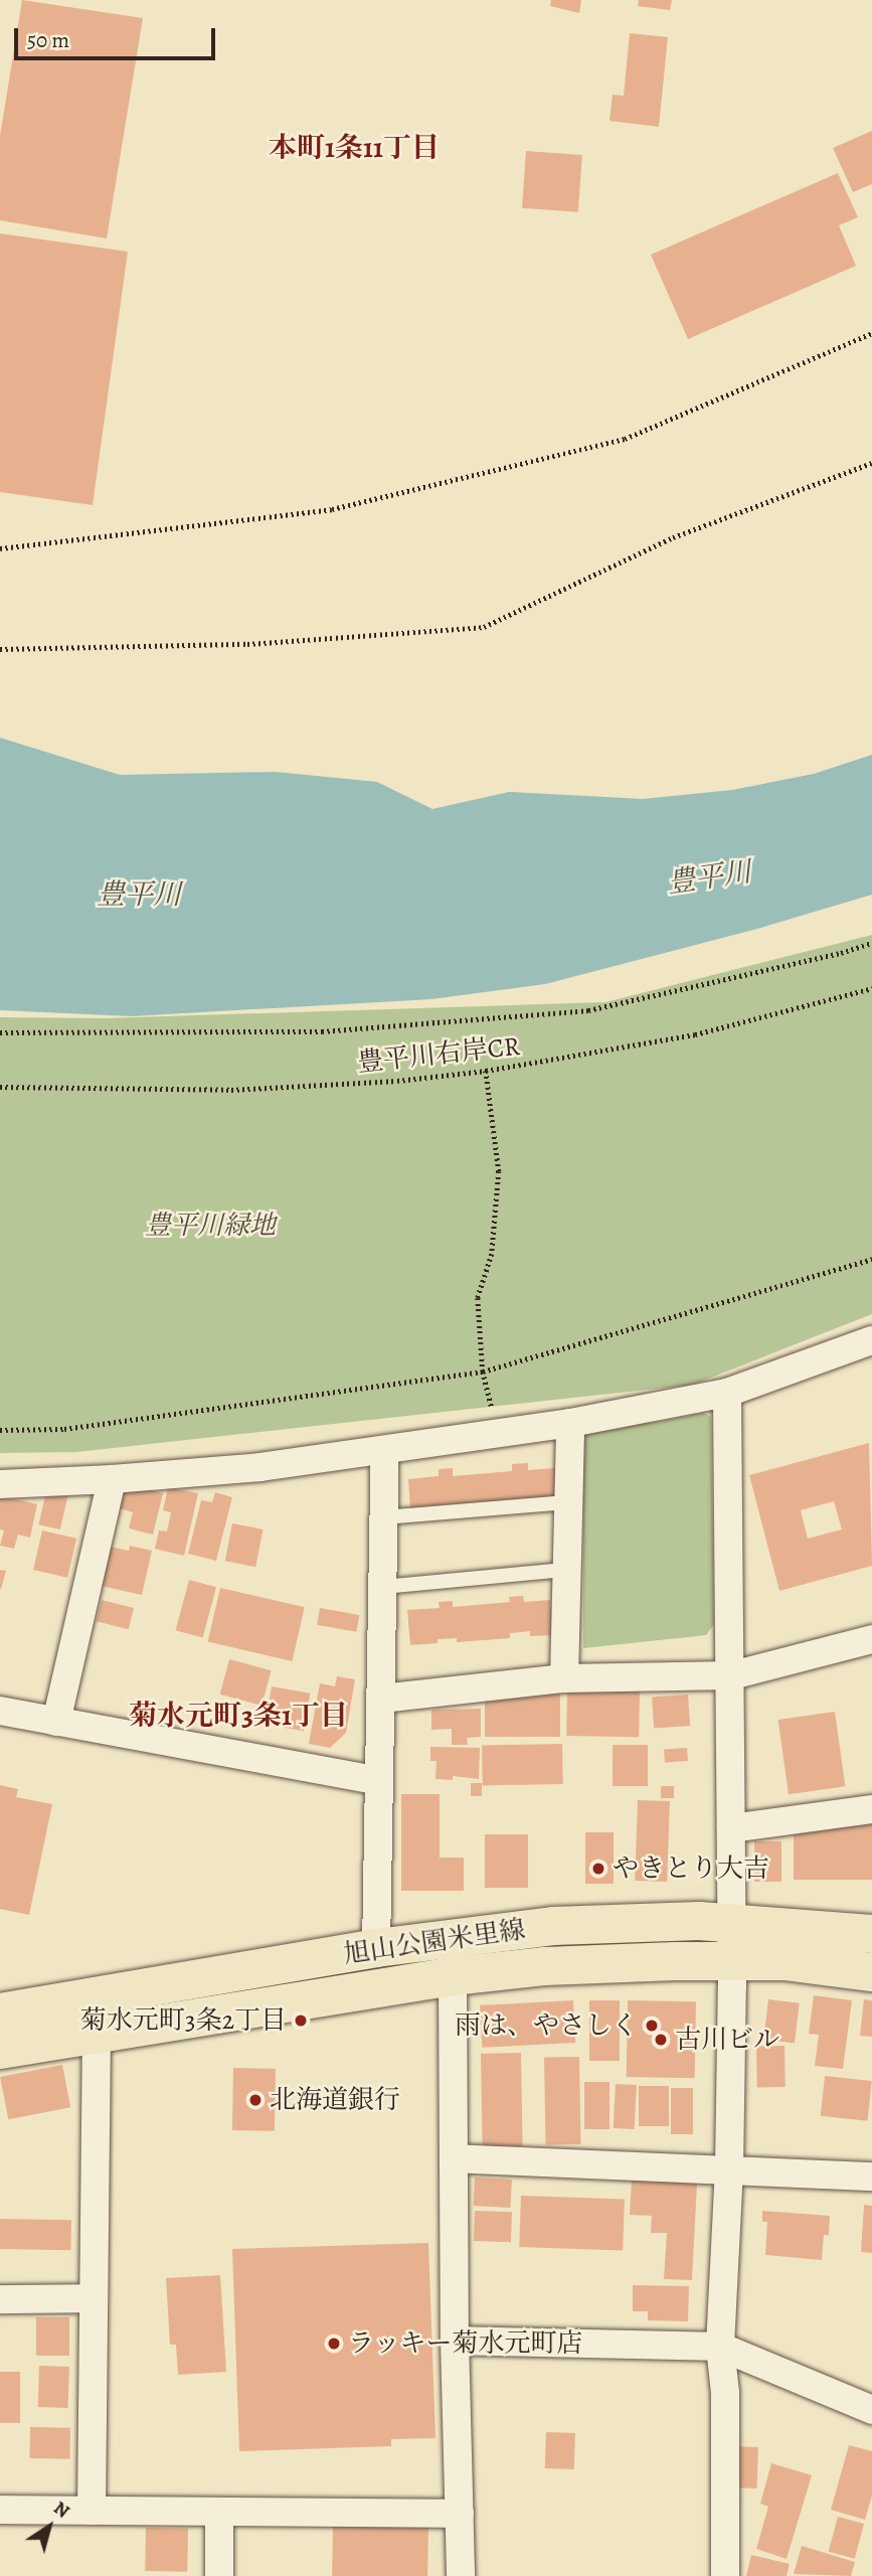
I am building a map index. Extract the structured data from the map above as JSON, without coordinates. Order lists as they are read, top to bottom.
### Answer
{
  "streets": {
    "main road": ["旭山公園米里線"],
    "path": ["豊平川右岸CR"]
  },
  "districts": ["本町1条11丁目", "菊水元町3条1丁目"],
  "water": ["豊平川"],
  "parks": ["豊平川緑地"],
  "places": [
    "やきとり大吉",
    "菊水元町3条2丁目",
    "雨は、やさしく",
    "古川ビル",
    "北海道銀行",
    "ラッキー菊水元町店"
  ],
  "scale_bar": "50 m",
  "north": "top right"
}
